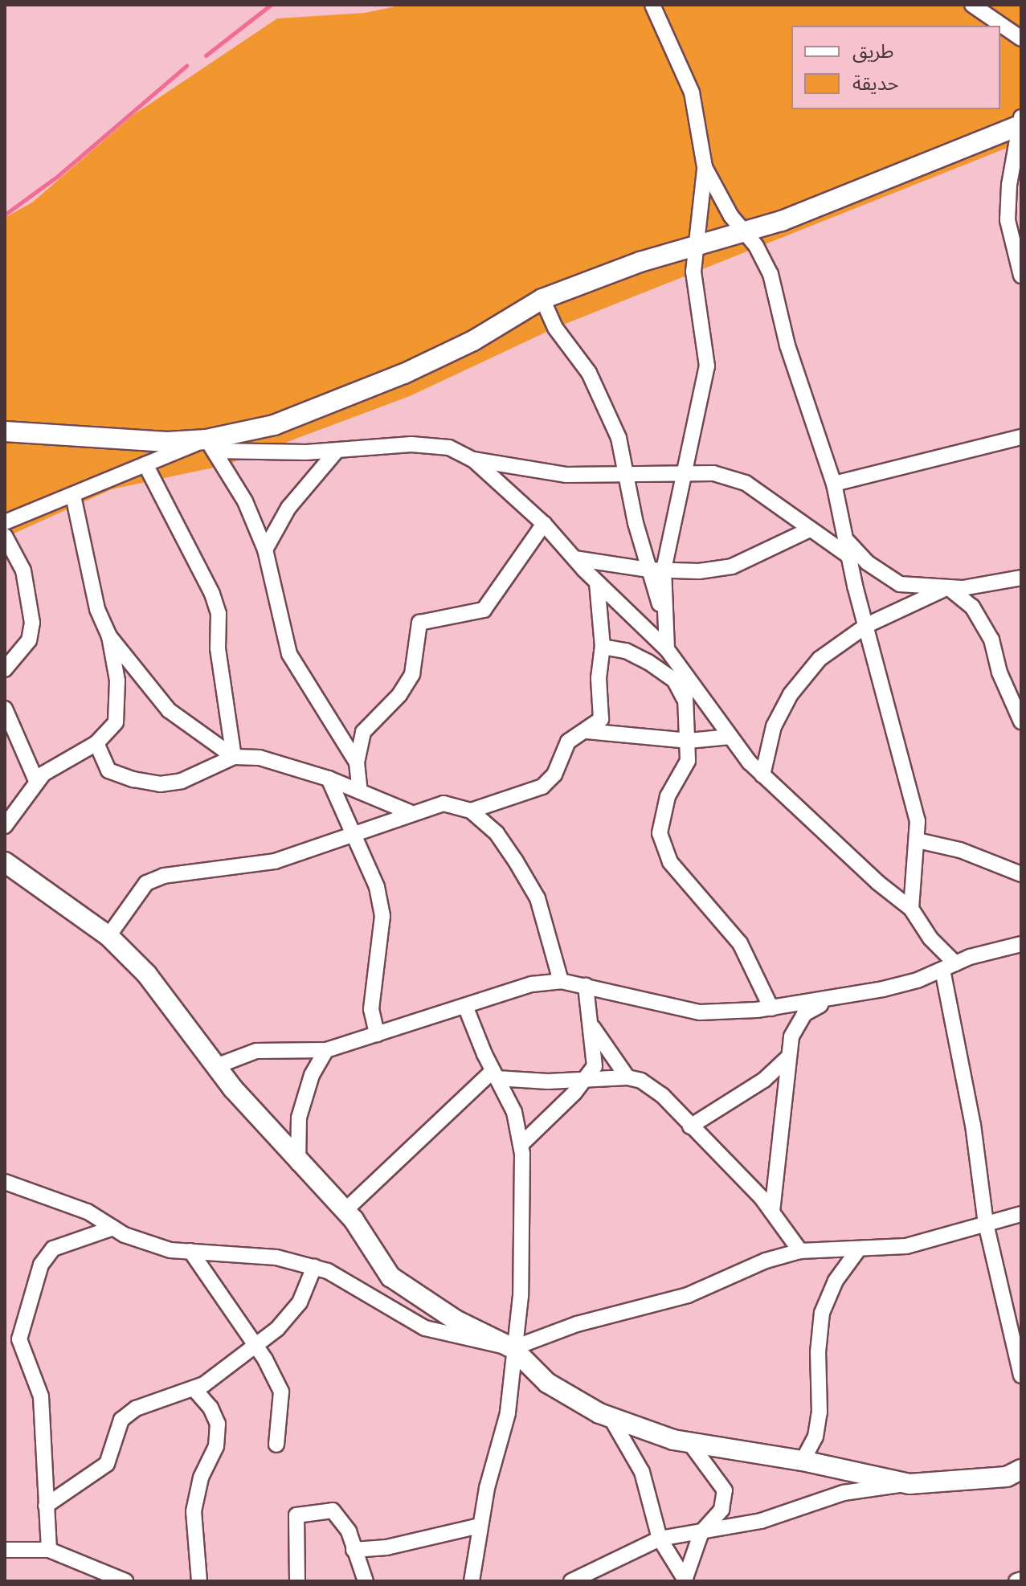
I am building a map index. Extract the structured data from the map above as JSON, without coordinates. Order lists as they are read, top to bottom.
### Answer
{
  "legend": ["طريق", "حديقة"]
}
